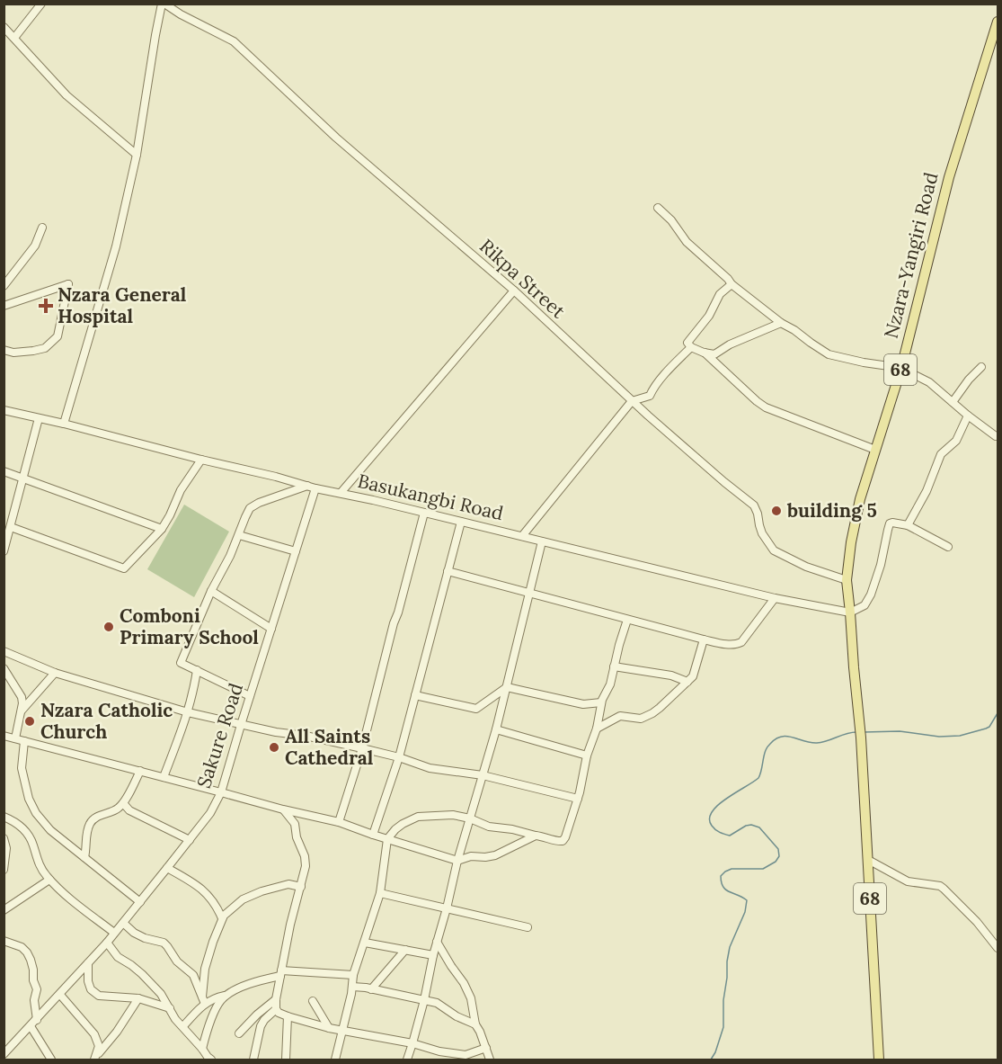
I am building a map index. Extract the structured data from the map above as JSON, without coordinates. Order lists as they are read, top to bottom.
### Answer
{
  "streets": {
    "main road": ["Nzara-Yangiri Road", "68"],
    "street": ["Rikpa Street", "Basukangbi Road", "Sakure Road"]
  },
  "crossings": [
    ["Nzara-Yangiri Road", "Rikpa Street"],
    ["Nzara-Yangiri Road", "68"],
    ["Nzara-Yangiri Road", "Basukangbi Road"],
    ["Basukangbi Road", "Sakure Road"]
  ],
  "places": {
    "health": ["Nzara General Hospital"],
    "other": [
      "building 5",
      "Comboni Primary School",
      "Nzara Catholic Church",
      "All Saints Cathedral"
    ]
  }
}
